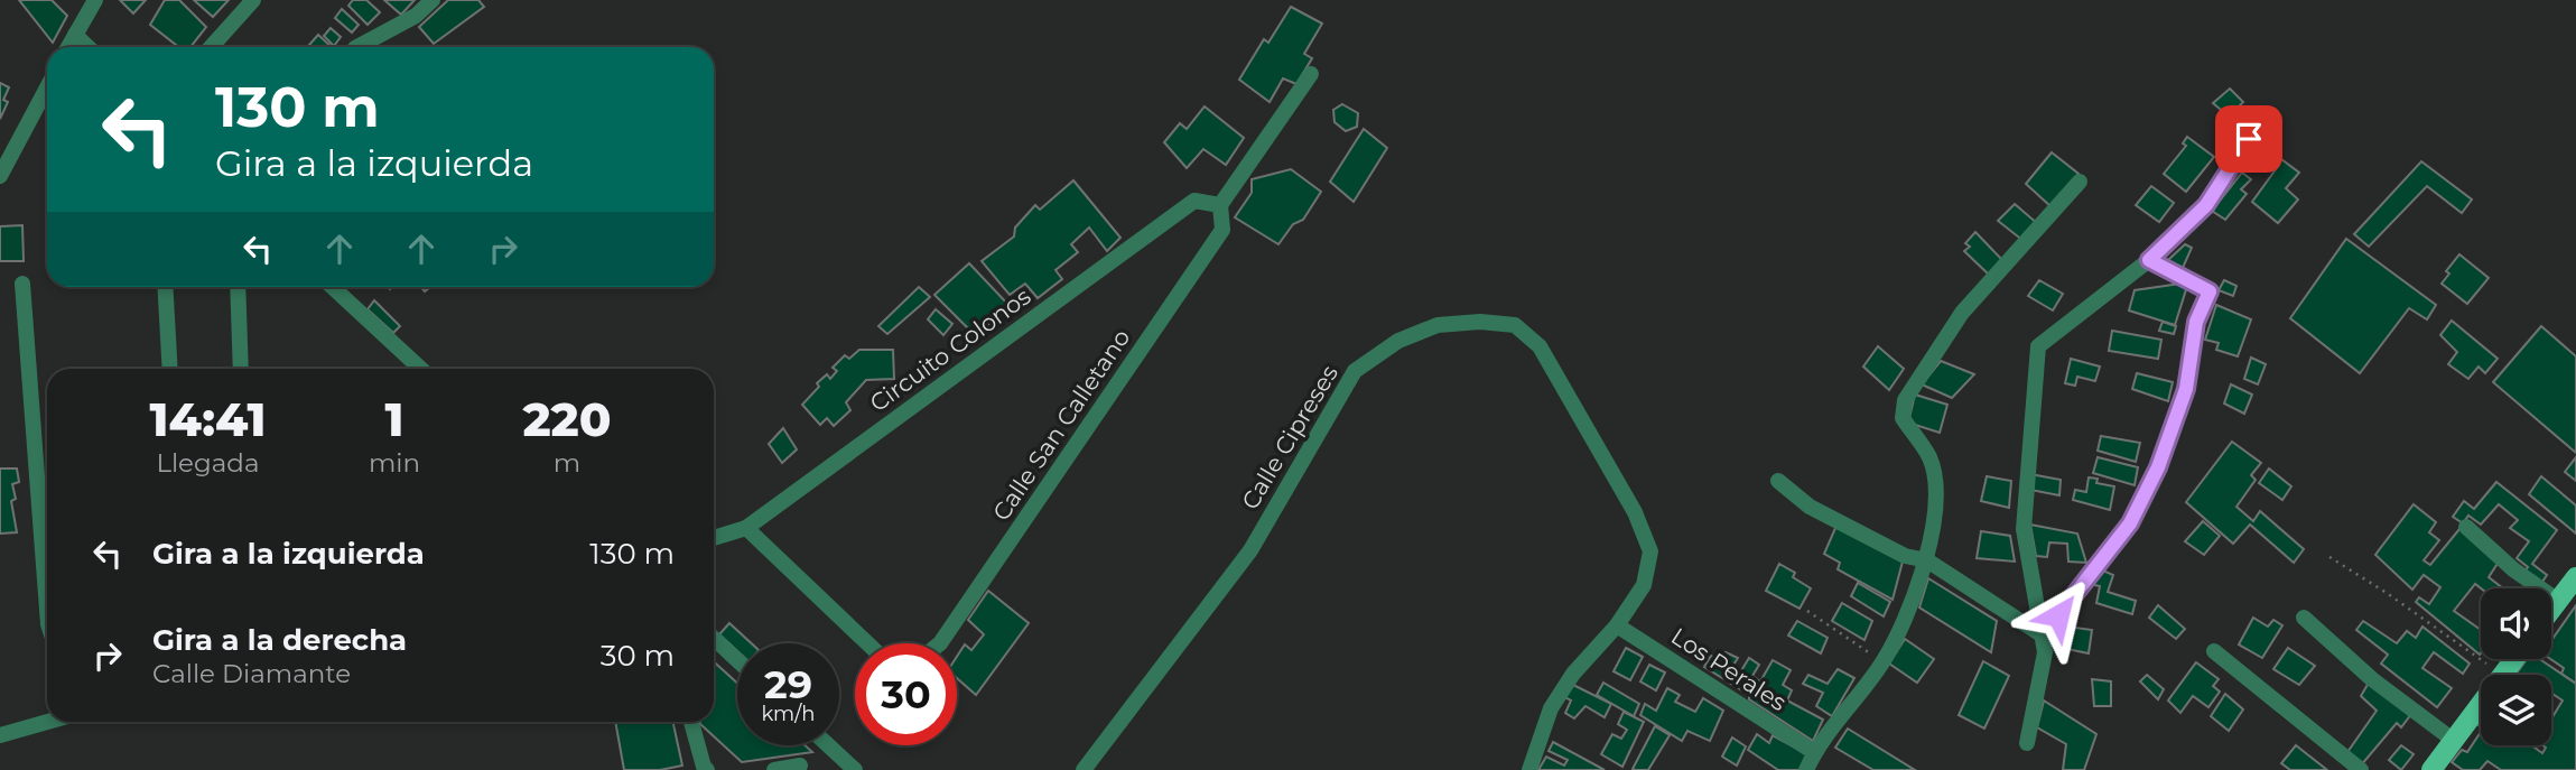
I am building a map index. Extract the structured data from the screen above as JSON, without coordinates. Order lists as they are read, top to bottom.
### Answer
{
  "streets": {
    "street": [
      "Circuito Colonos",
      "Calle San Calletano",
      "Calle Cipreses",
      "Los Perales"
    ]
  },
  "crossings": [
    ["Circuito Colonos", "Calle San Calletano"],
    ["Calle Cipreses", "Los Perales"]
  ],
  "page": {
    "turn": ["130 m", "Gira a la izquierda"],
    "eta": [
      "14:41",
      "Llegada",
      "1",
      "min",
      "220",
      "m"
    ],
    "list": [
      {
        "name": "Gira a la izquierda",
        "value": "130 m"
      },
      {
        "name": "Gira a la derecha",
        "note": "Calle Diamante",
        "value": "30 m"
      }
    ],
    "speed": "29 km/h",
    "limit": "30"
  }
}
